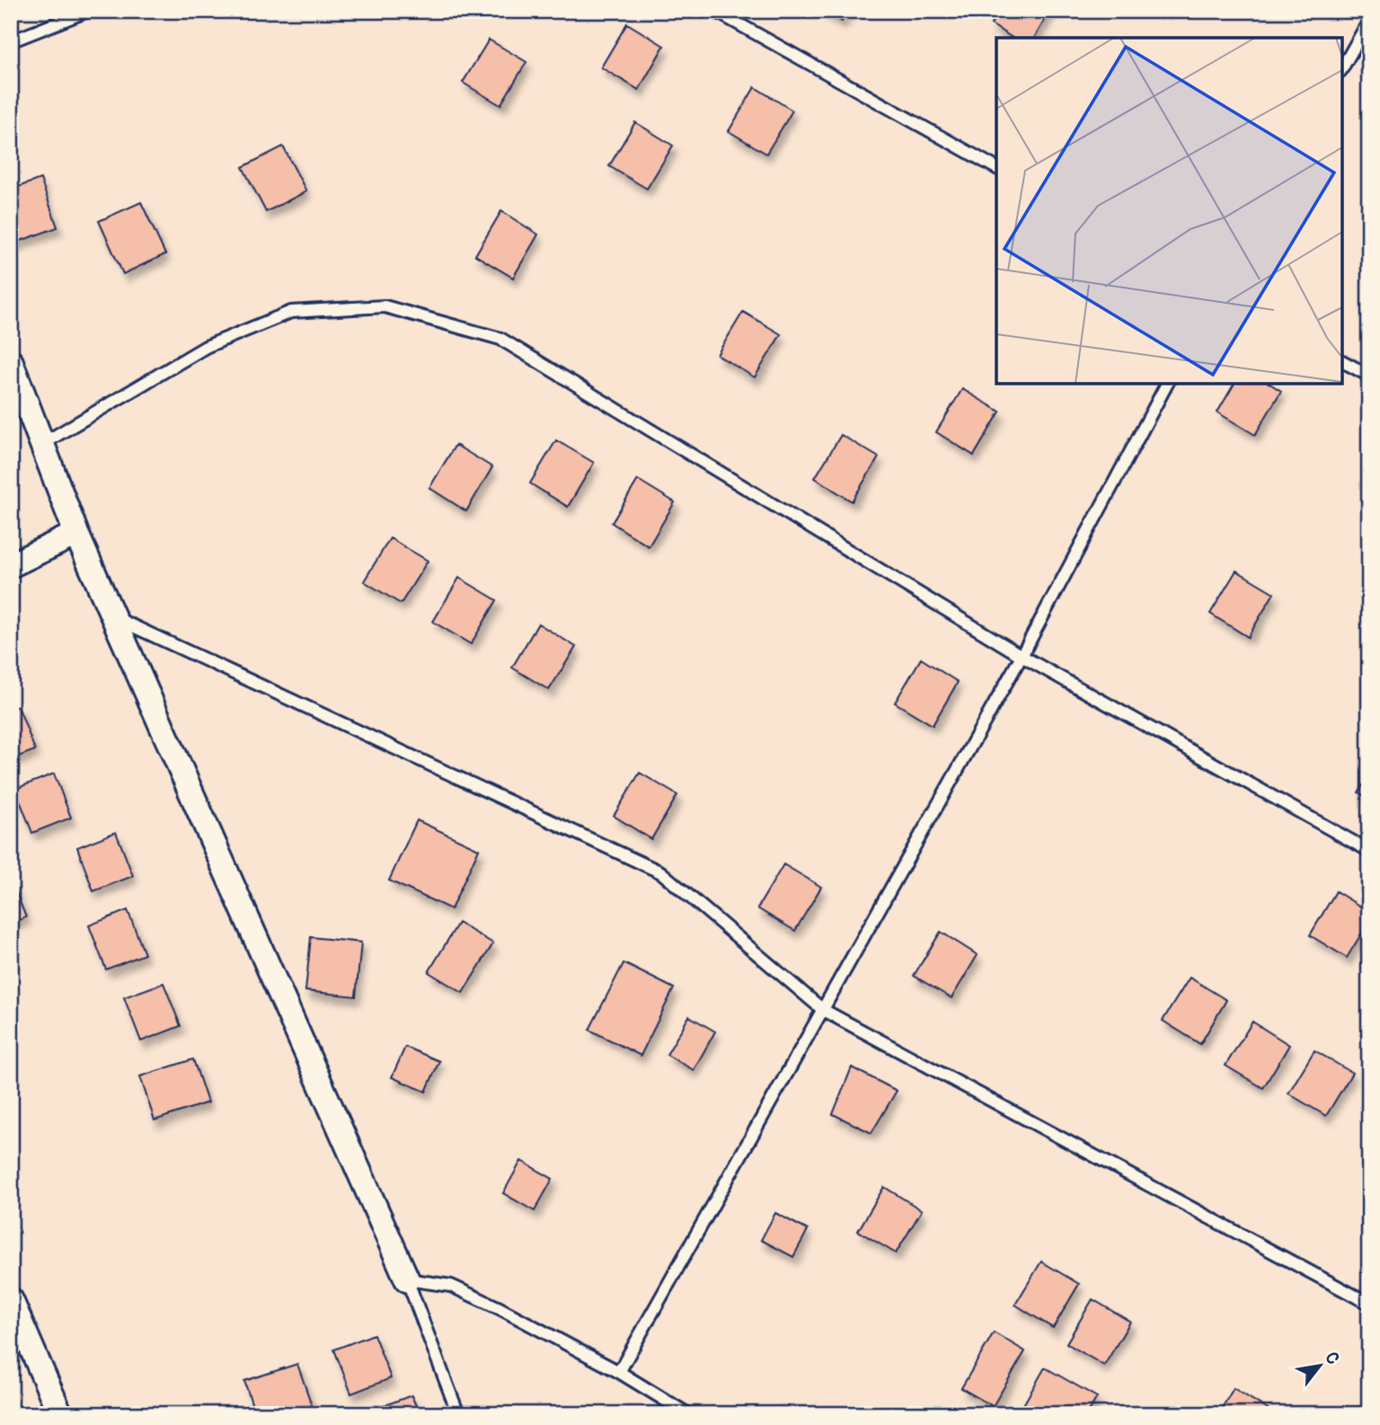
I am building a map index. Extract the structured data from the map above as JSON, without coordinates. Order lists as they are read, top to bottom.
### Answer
{
  "north": "top right"
}
